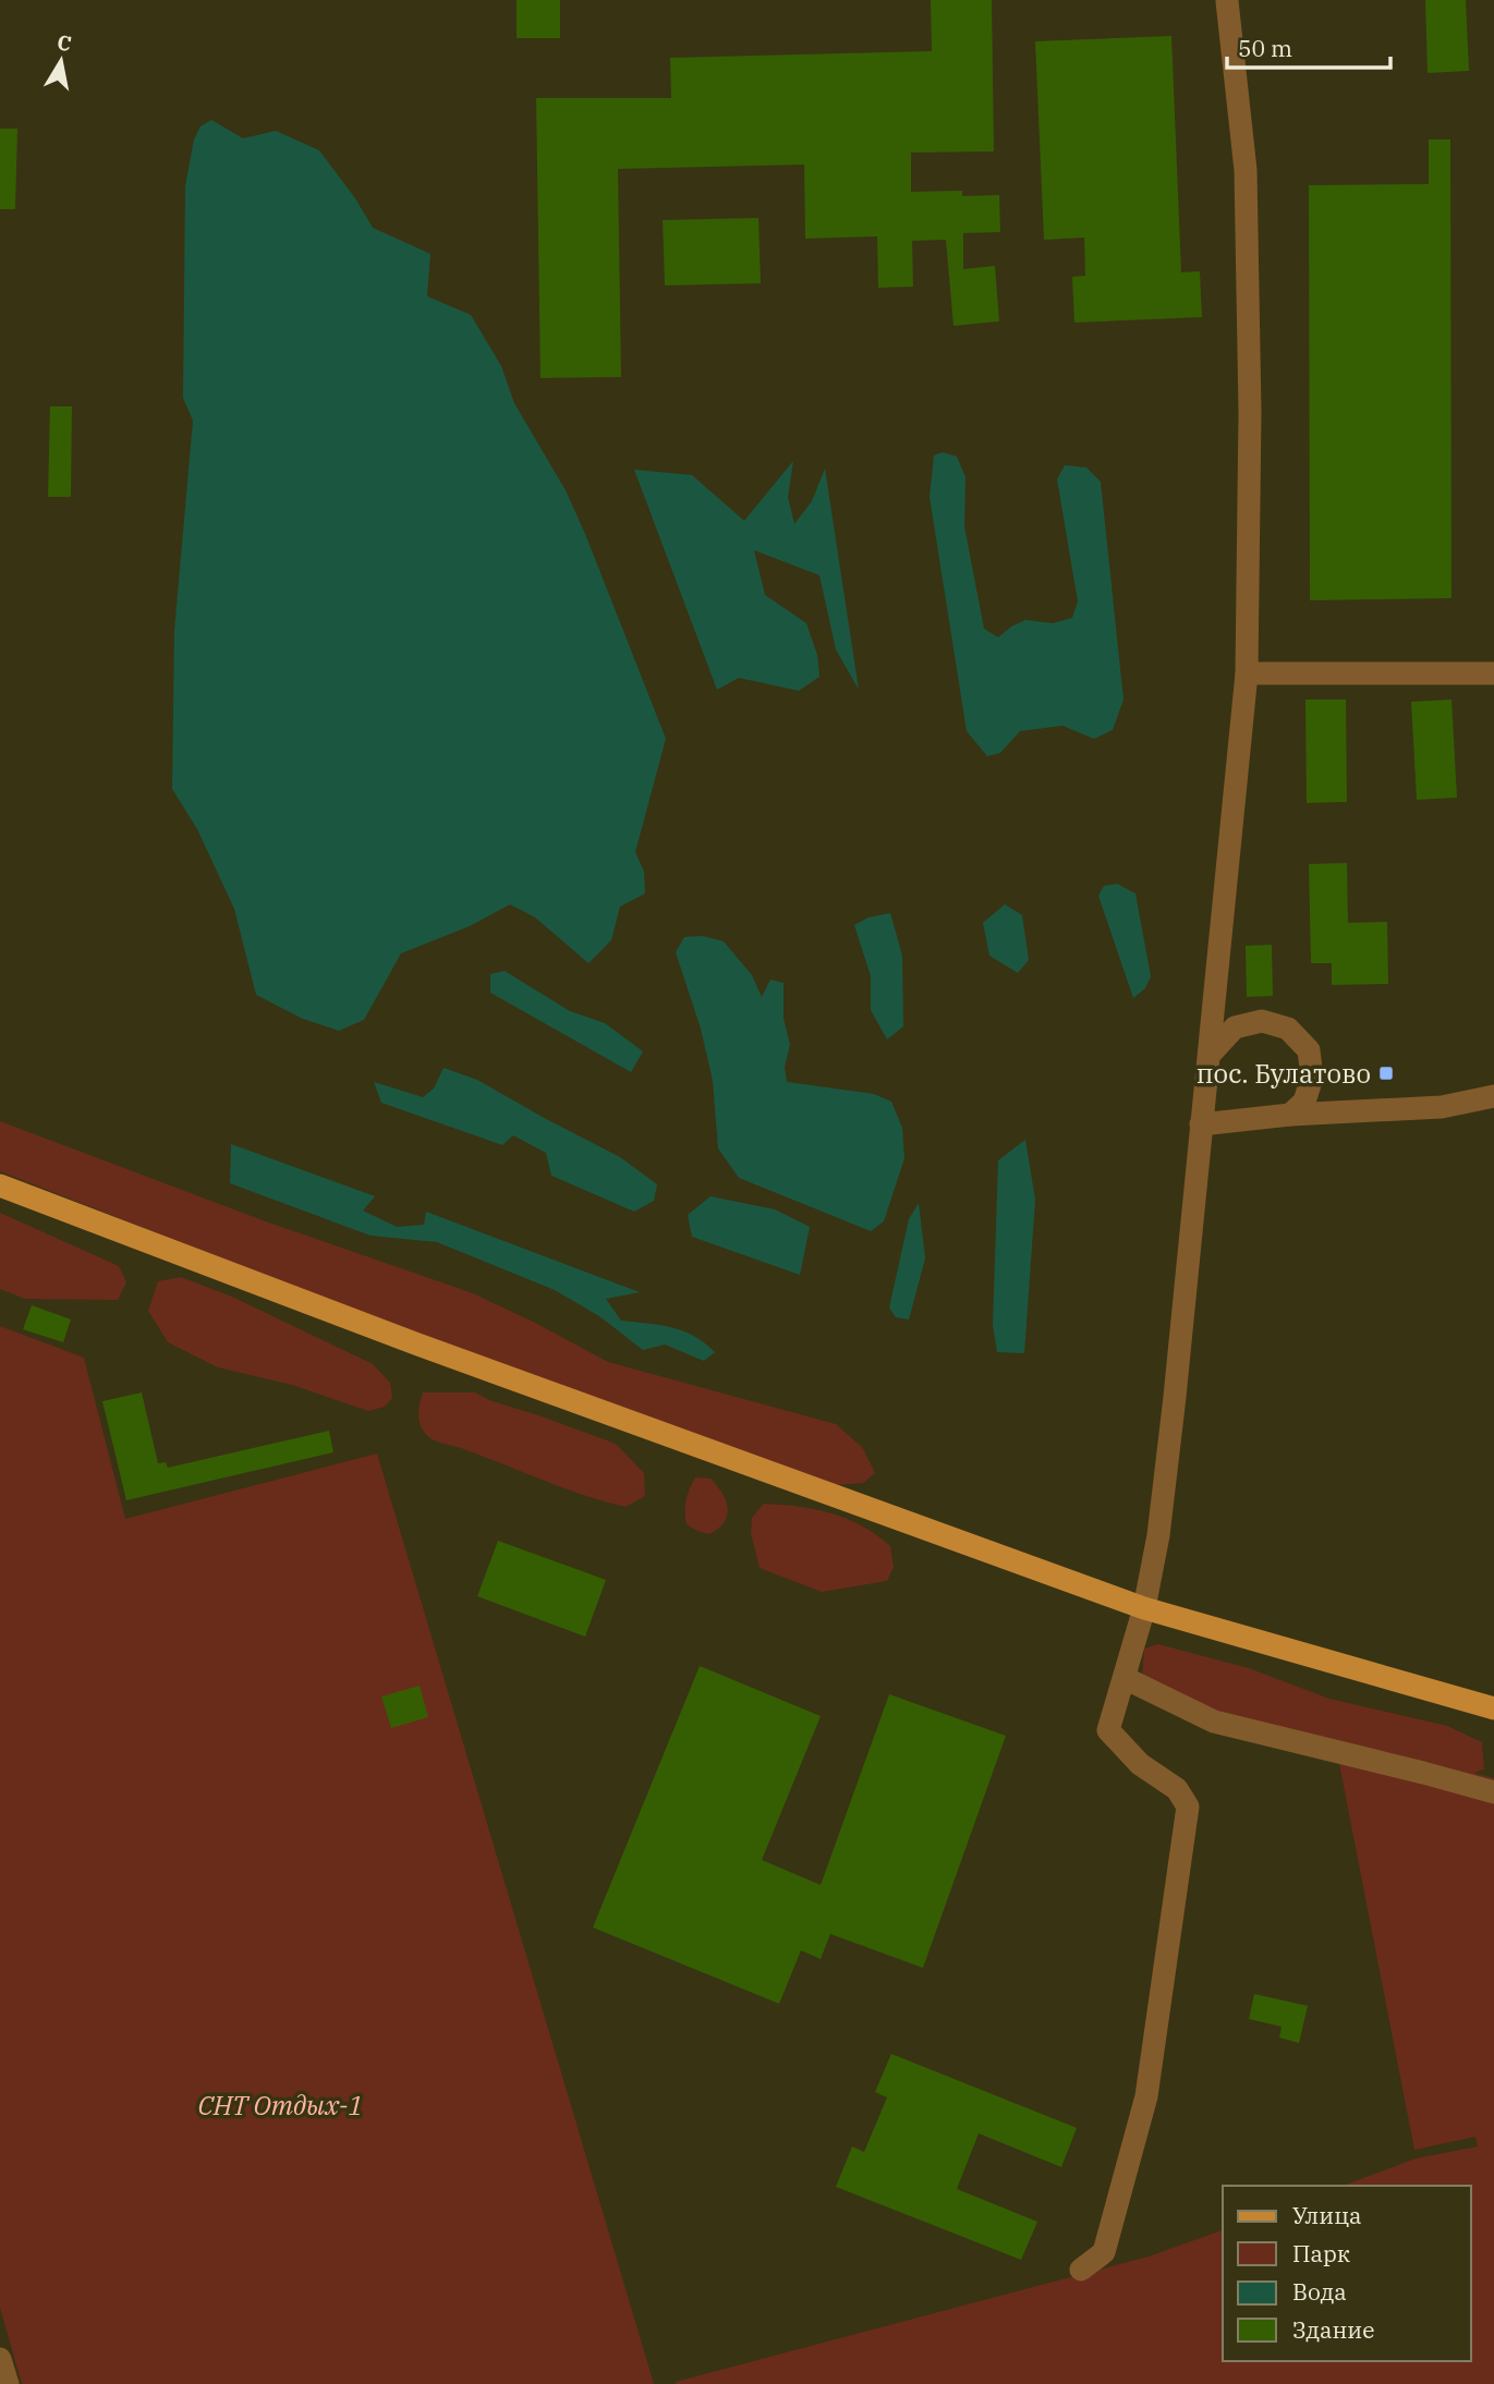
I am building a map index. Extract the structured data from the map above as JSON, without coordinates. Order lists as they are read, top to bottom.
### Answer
{
  "parks": ["СНТ Отдых-1"],
  "places": {
    "transit": ["пос. Булатово"]
  },
  "legend": [
    "Улица",
    "Парк",
    "Вода",
    "Здание"
  ],
  "scale_bar": "50 m",
  "north": "top"
}
